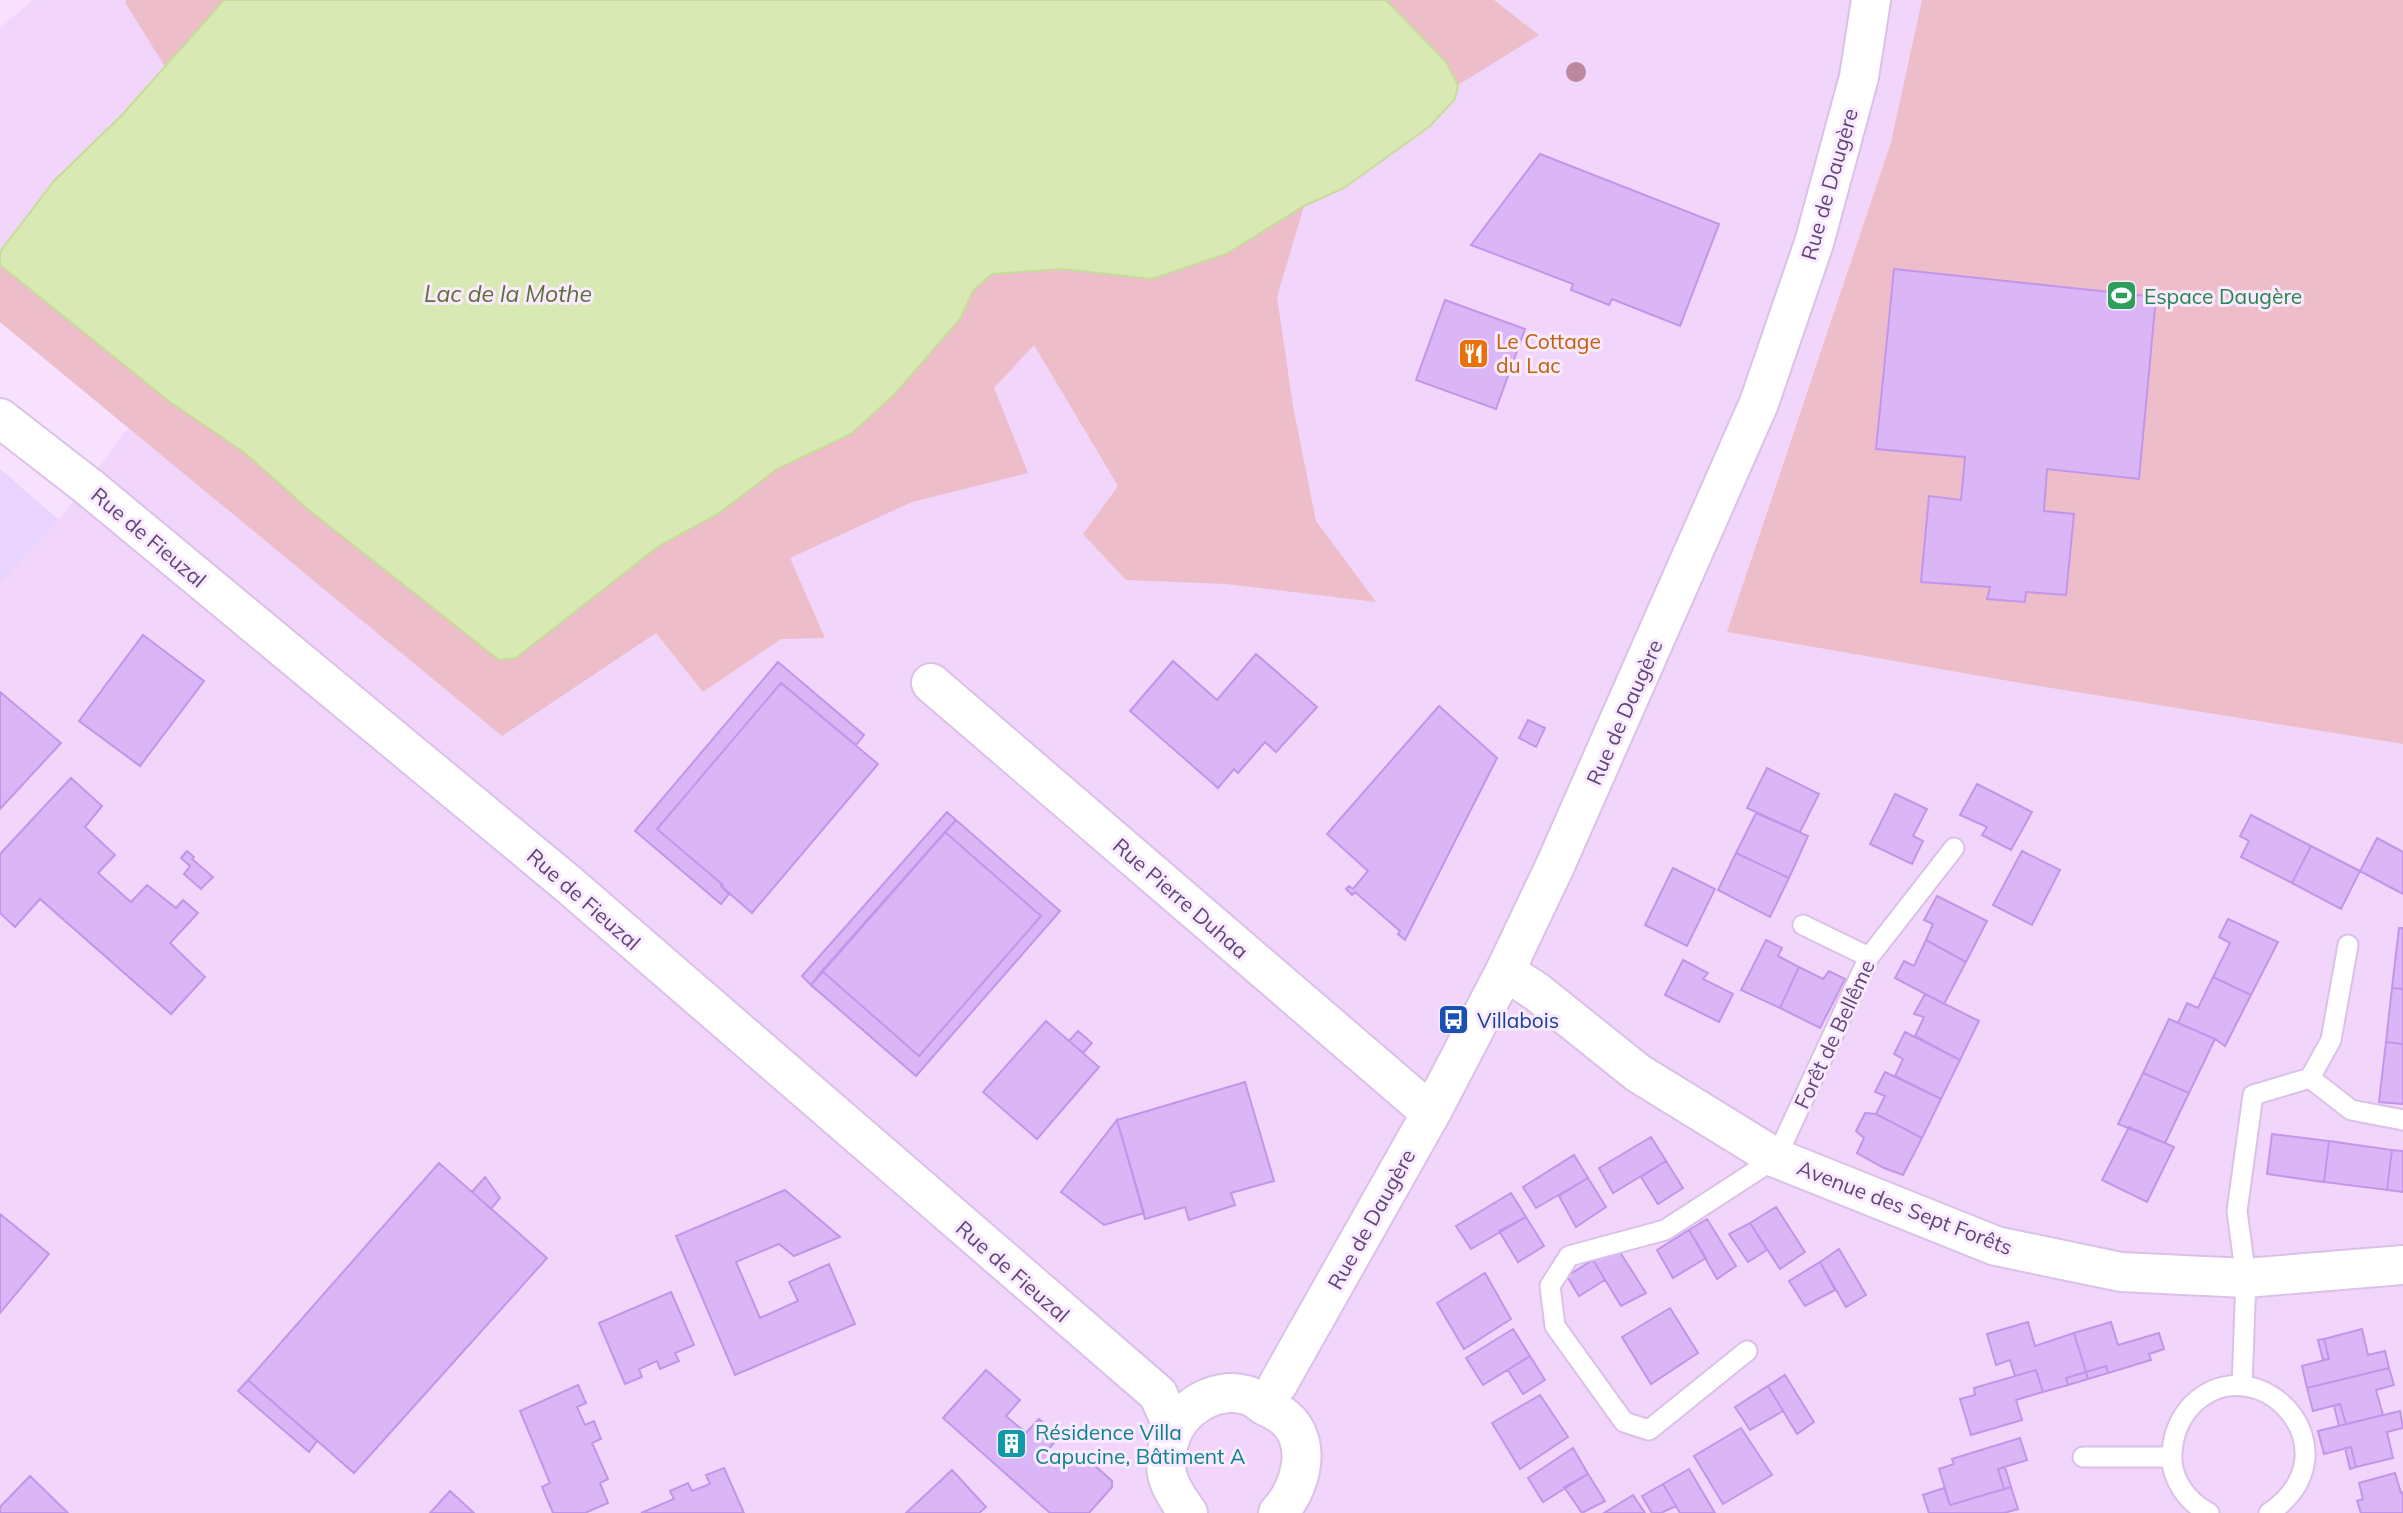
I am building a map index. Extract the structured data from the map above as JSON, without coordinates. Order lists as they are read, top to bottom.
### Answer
{
  "streets": {
    "street": [
      "Rue de Daugère",
      "Rue de Fieuzal",
      "Rue Pierre Duhaa",
      "Avenue des Sept Forêts"
    ],
    "lane": ["Forêt de Bellême"]
  },
  "crossings": [
    ["Rue de Daugère", "Rue Pierre Duhaa"],
    ["Rue de Daugère", "Avenue des Sept Forêts"],
    ["Forêt de Bellême", "Avenue des Sept Forêts"]
  ],
  "water": ["Lac de la Mothe"],
  "places": {
    "sports": ["Espace Daugère"],
    "restaurant": ["Le Cottage du Lac"],
    "bus stop": ["Villabois"],
    "building": ["Résidence Villa Capucine, Bâtiment A"]
  }
}
